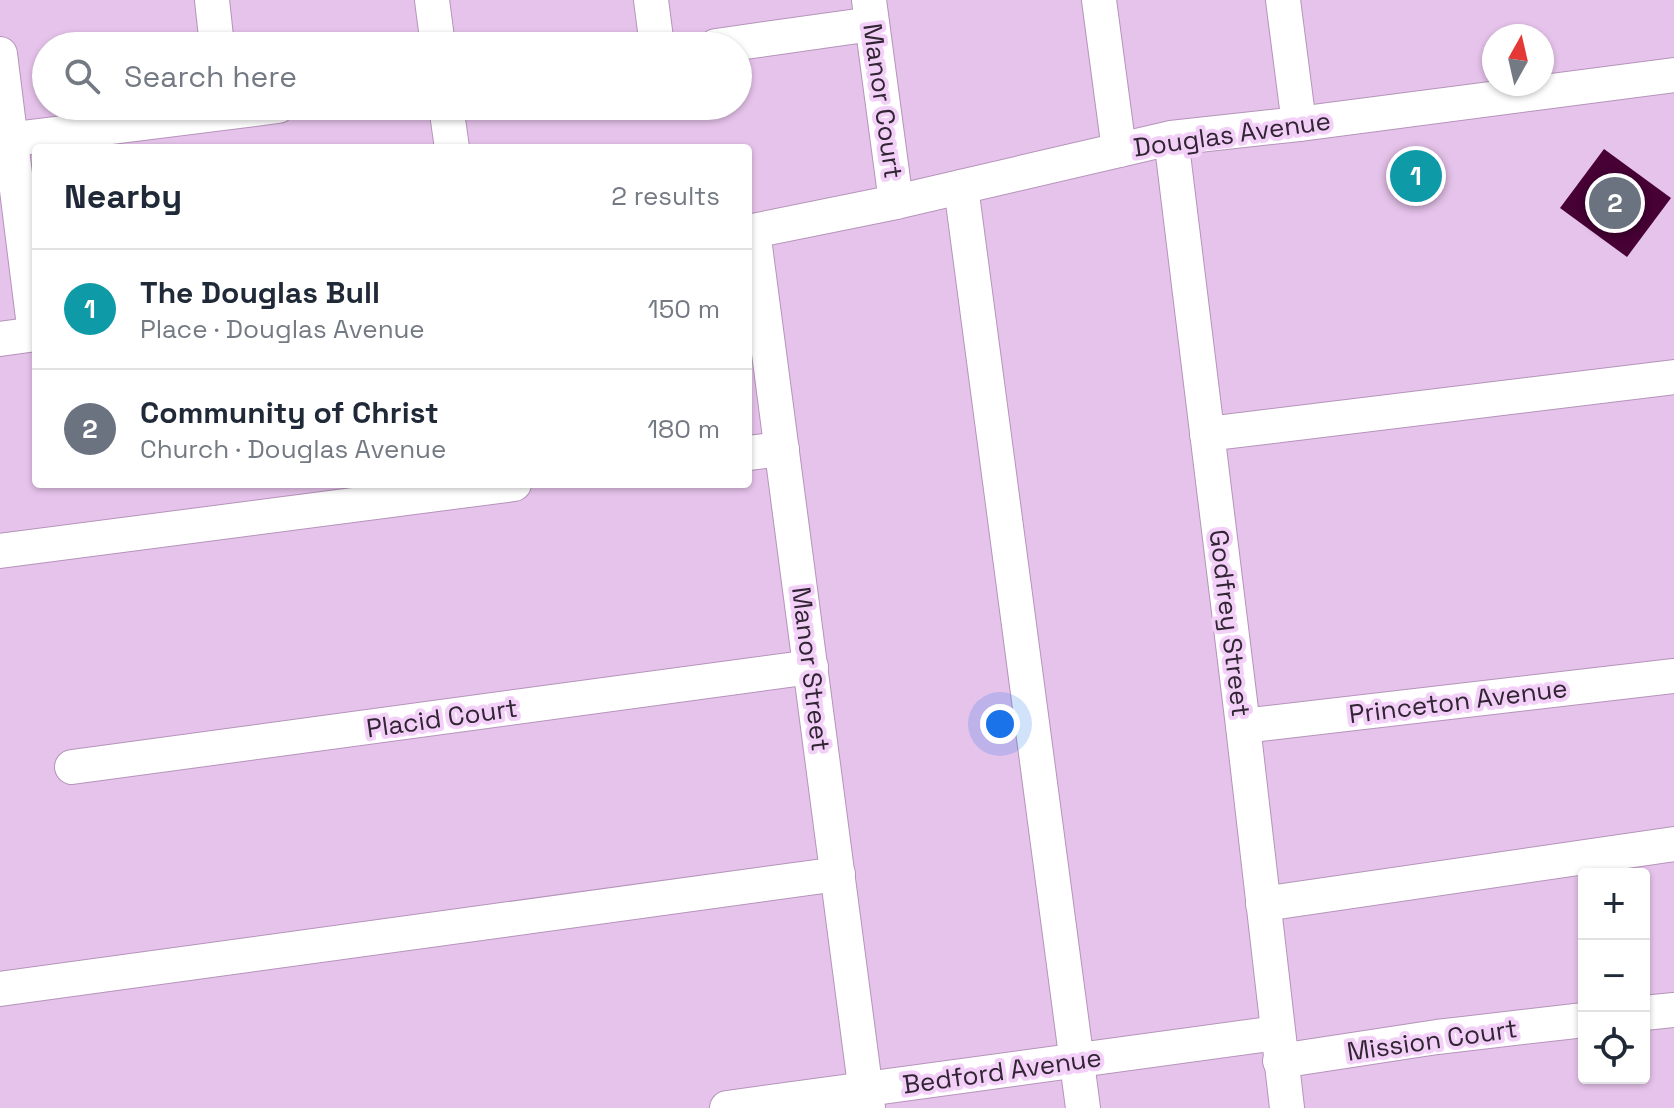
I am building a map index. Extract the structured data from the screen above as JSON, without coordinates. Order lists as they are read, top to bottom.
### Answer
{
  "streets": {
    "street": [
      "Manor Court",
      "Douglas Avenue",
      "Godfrey Street",
      "Manor Street",
      "Princeton Avenue",
      "Placid Court",
      "Mission Court",
      "Bedford Avenue"
    ]
  },
  "crossings": [
    ["Manor Court", "Douglas Avenue"],
    ["Douglas Avenue", "Godfrey Street"],
    ["Godfrey Street", "Princeton Avenue"],
    ["Godfrey Street", "Mission Court"],
    ["Godfrey Street", "Bedford Avenue"],
    ["Manor Street", "Placid Court"],
    ["Manor Street", "Bedford Avenue"],
    ["Mission Court", "Bedford Avenue"]
  ],
  "north": "top",
  "page": {
    "search": "Search here",
    "heading": ["Nearby", "2 results"],
    "pins": ["1", "2"],
    "list": [
      {
        "mark": "1",
        "name": "The Douglas Bull",
        "note": "Place · Douglas Avenue",
        "value": "150 m"
      },
      {
        "mark": "2",
        "name": "Community of Christ",
        "note": "Church · Douglas Avenue",
        "value": "180 m"
      }
    ],
    "map_buttons": ["+", "−"]
  }
}
